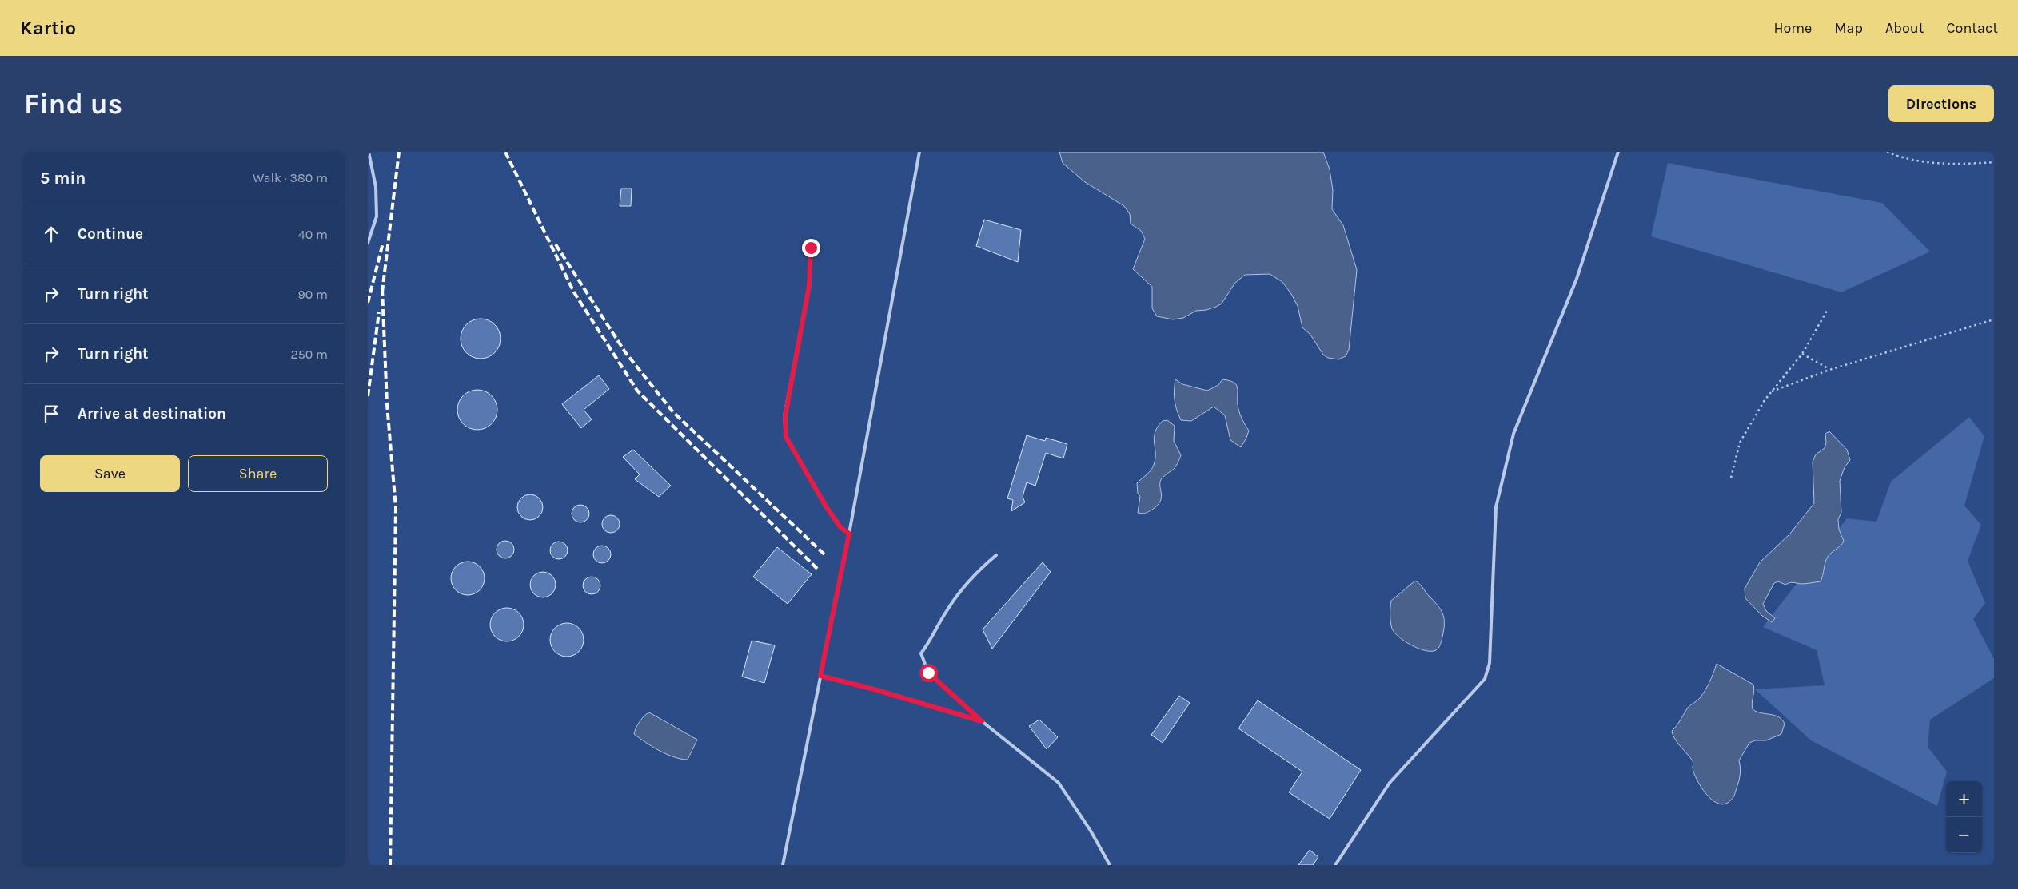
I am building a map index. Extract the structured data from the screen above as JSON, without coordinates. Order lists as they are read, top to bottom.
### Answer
{
  "page": {
    "header": "Kartio",
    "nav": [
      "Home",
      "Map",
      "About",
      "Contact"
    ],
    "buttons": [
      "Directions",
      ["Save", "Share"]
    ],
    "title": "Find us",
    "heading": ["5 min", "Walk · 380 m"],
    "list": [
      ["Continue", "40 m"],
      ["Turn right", "90 m"],
      ["Turn right", "250 m"],
      "Arrive at destination"
    ],
    "map_buttons": ["+", "−"]
  }
}
